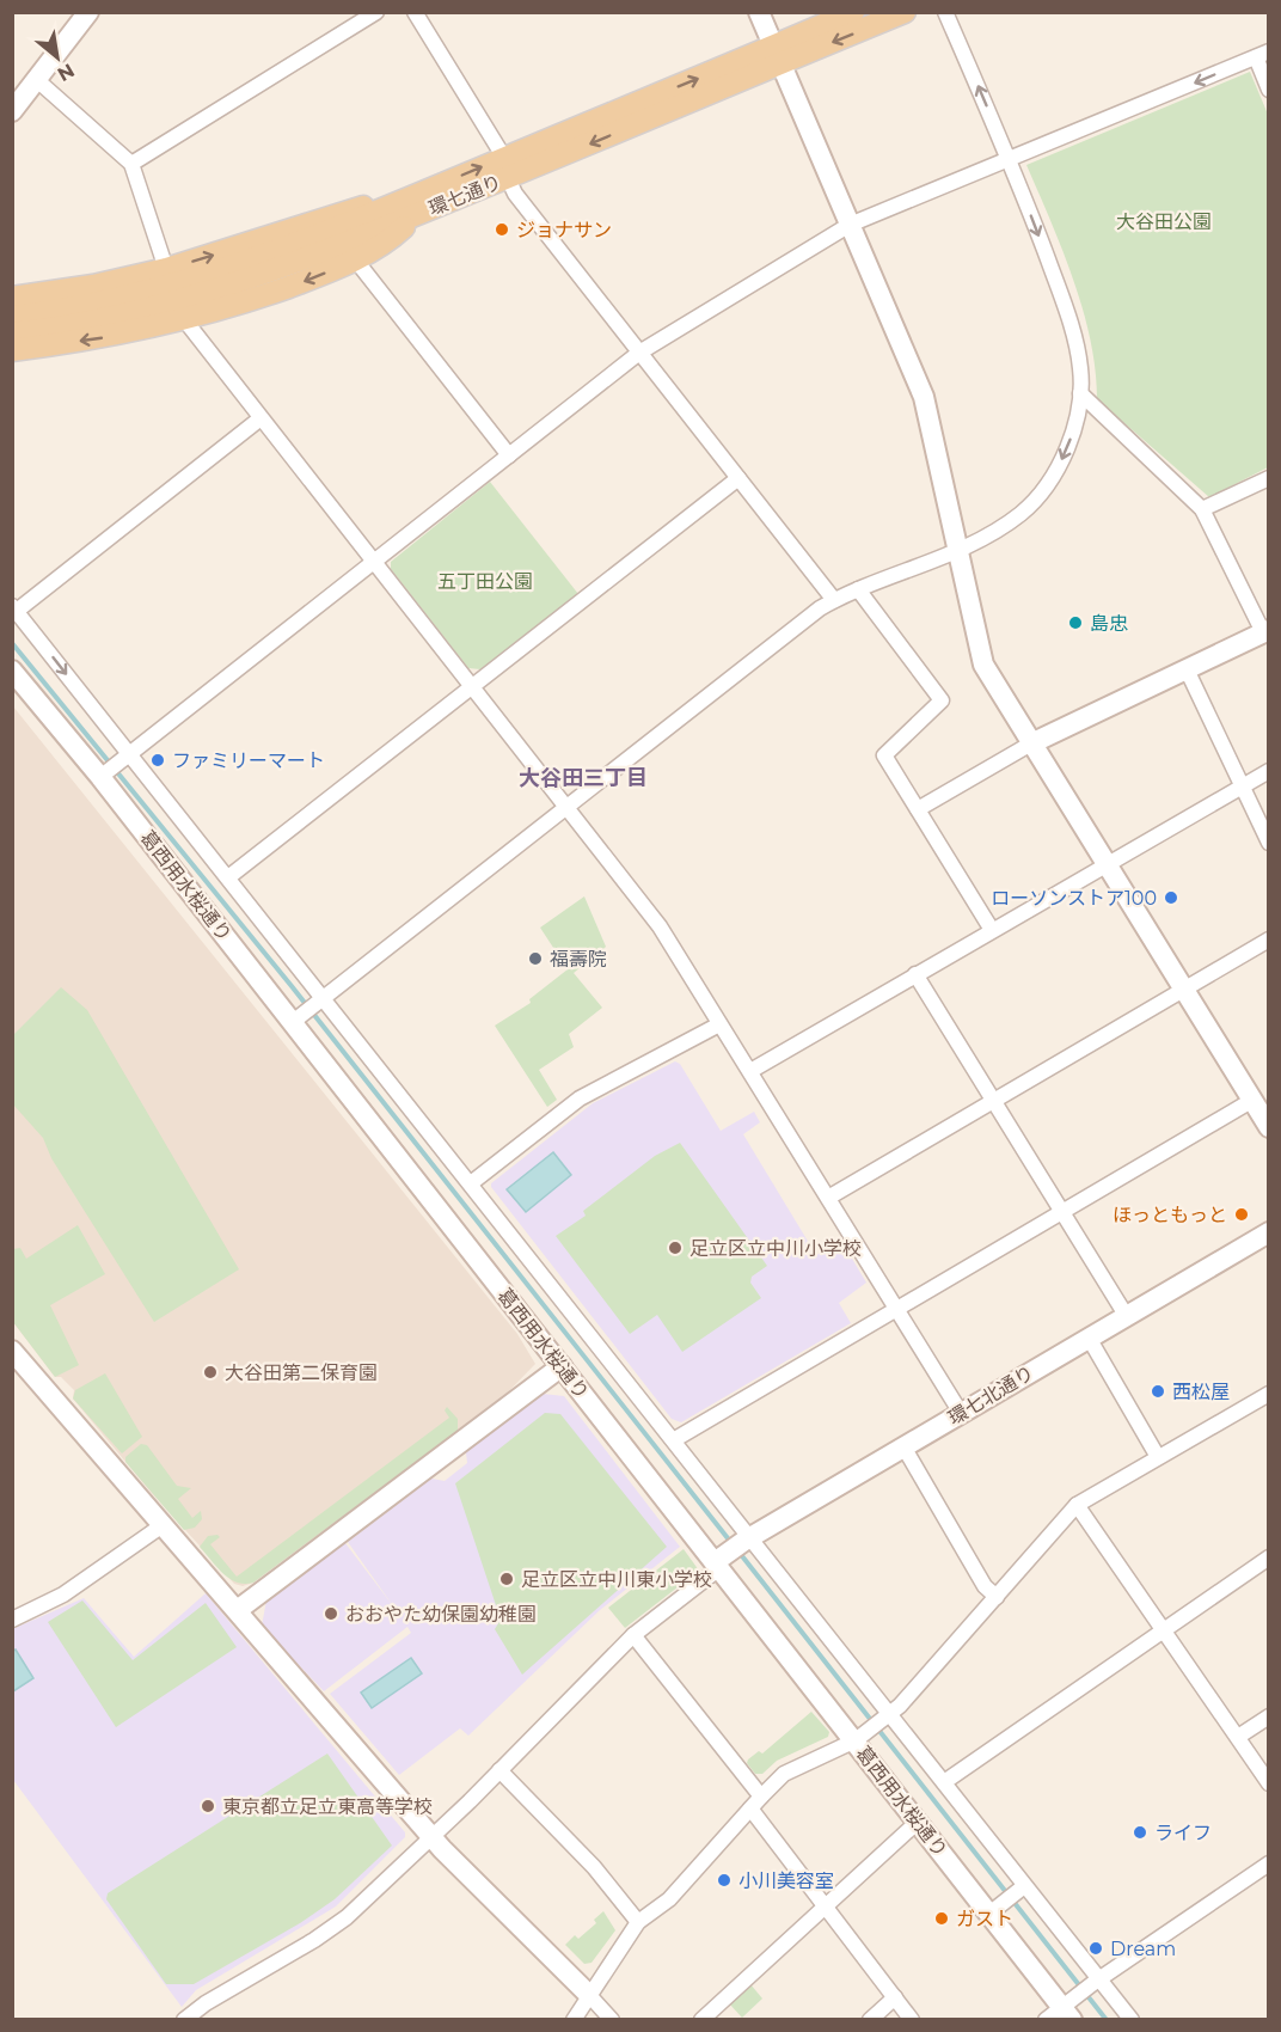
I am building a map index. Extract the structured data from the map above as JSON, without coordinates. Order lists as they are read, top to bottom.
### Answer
{
  "streets": {
    "main road": ["環七通り"],
    "street": ["葛西用水桜通り", "環七北通り"]
  },
  "crossings": [
    ["葛西用水桜通り", "環七北通り"]
  ],
  "districts": ["大谷田三丁目"],
  "parks": ["大谷田公園", "五丁田公園"],
  "places": [
    "ジョナサン",
    "島忠",
    "ファミリーマート",
    "ローソンストア100",
    "福壽院",
    "ほっともっと",
    "足立区立中川小学校",
    "大谷田第二保育園",
    "西松屋",
    "足立区立中川東小学校",
    "おおやた幼保園幼稚園",
    "東京都立足立東高等学校",
    "ライフ",
    "小川美容室",
    "ガスト",
    "Dream"
  ],
  "north": "bottom right"
}
